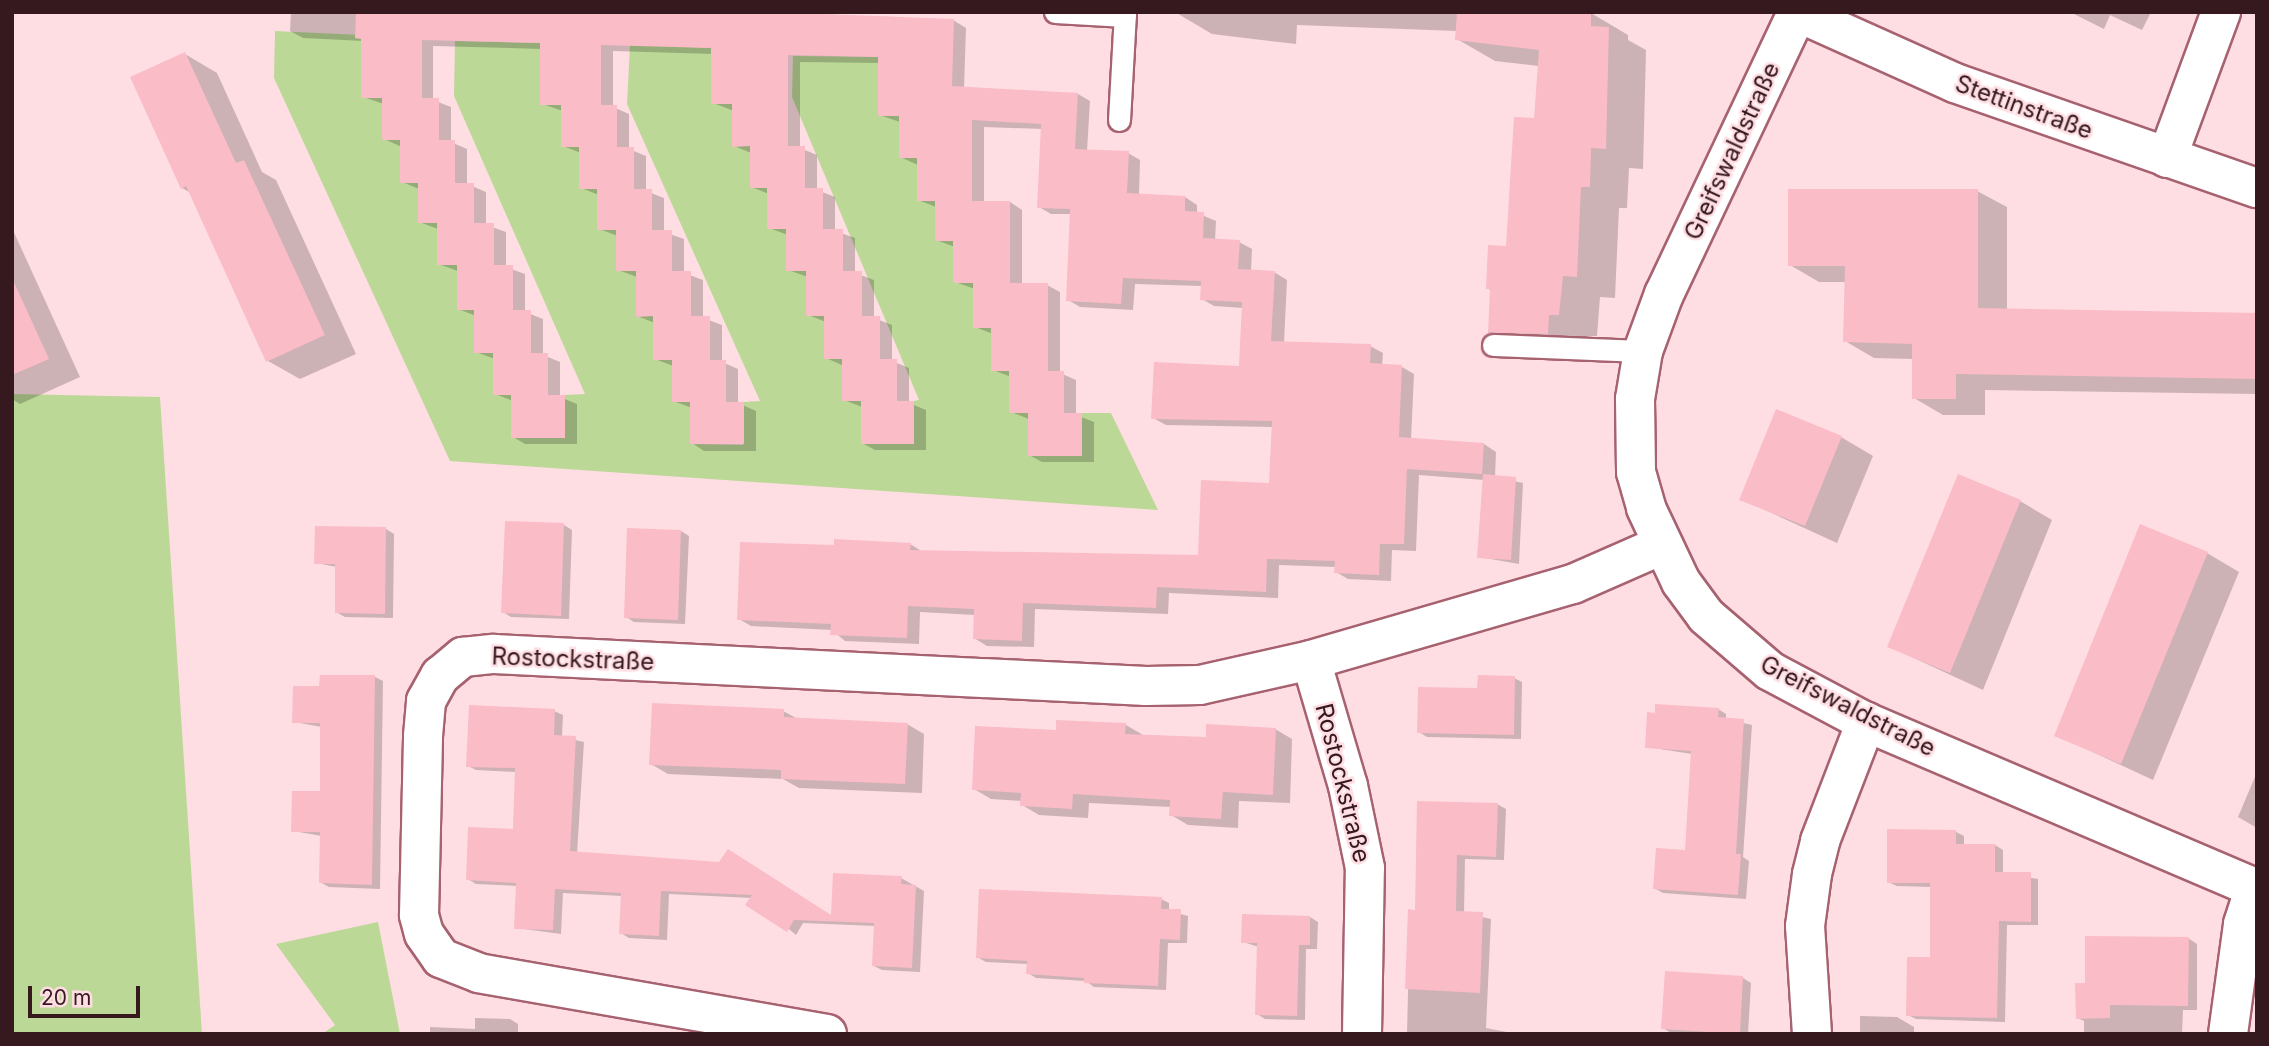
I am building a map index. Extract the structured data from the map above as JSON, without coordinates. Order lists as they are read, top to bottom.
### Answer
{
  "streets": {
    "street": ["Stettinstraße", "Greifswaldstraße", "Rostockstraße"]
  },
  "crossings": [
    ["Stettinstraße", "Greifswaldstraße"],
    ["Greifswaldstraße", "Rostockstraße"]
  ],
  "scale_bar": "20 m"
}
